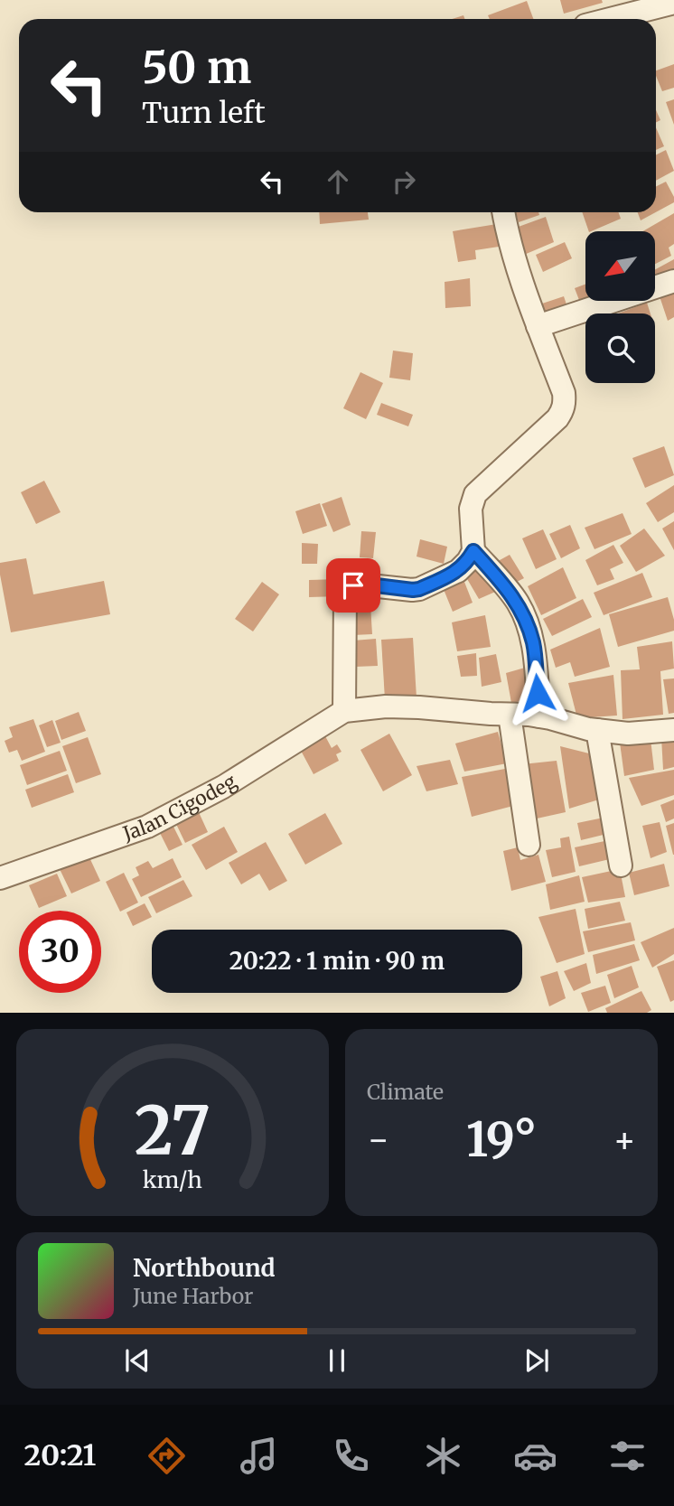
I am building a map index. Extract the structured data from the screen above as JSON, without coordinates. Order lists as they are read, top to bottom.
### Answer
{
  "streets": {
    "street": ["Jalan Cigodeg"]
  },
  "north": "bottom left",
  "page": {
    "turn": ["50 m", "Turn left"],
    "limit": "30",
    "trip": "20:22 · 1 min · 90 m",
    "tile": "Climate",
    "heat": ["−", "19°", "+"],
    "song": ["Northbound", "June Harbor"],
    "tabs": "20:21",
    "gauge": ["27", "km/h"]
  }
}
